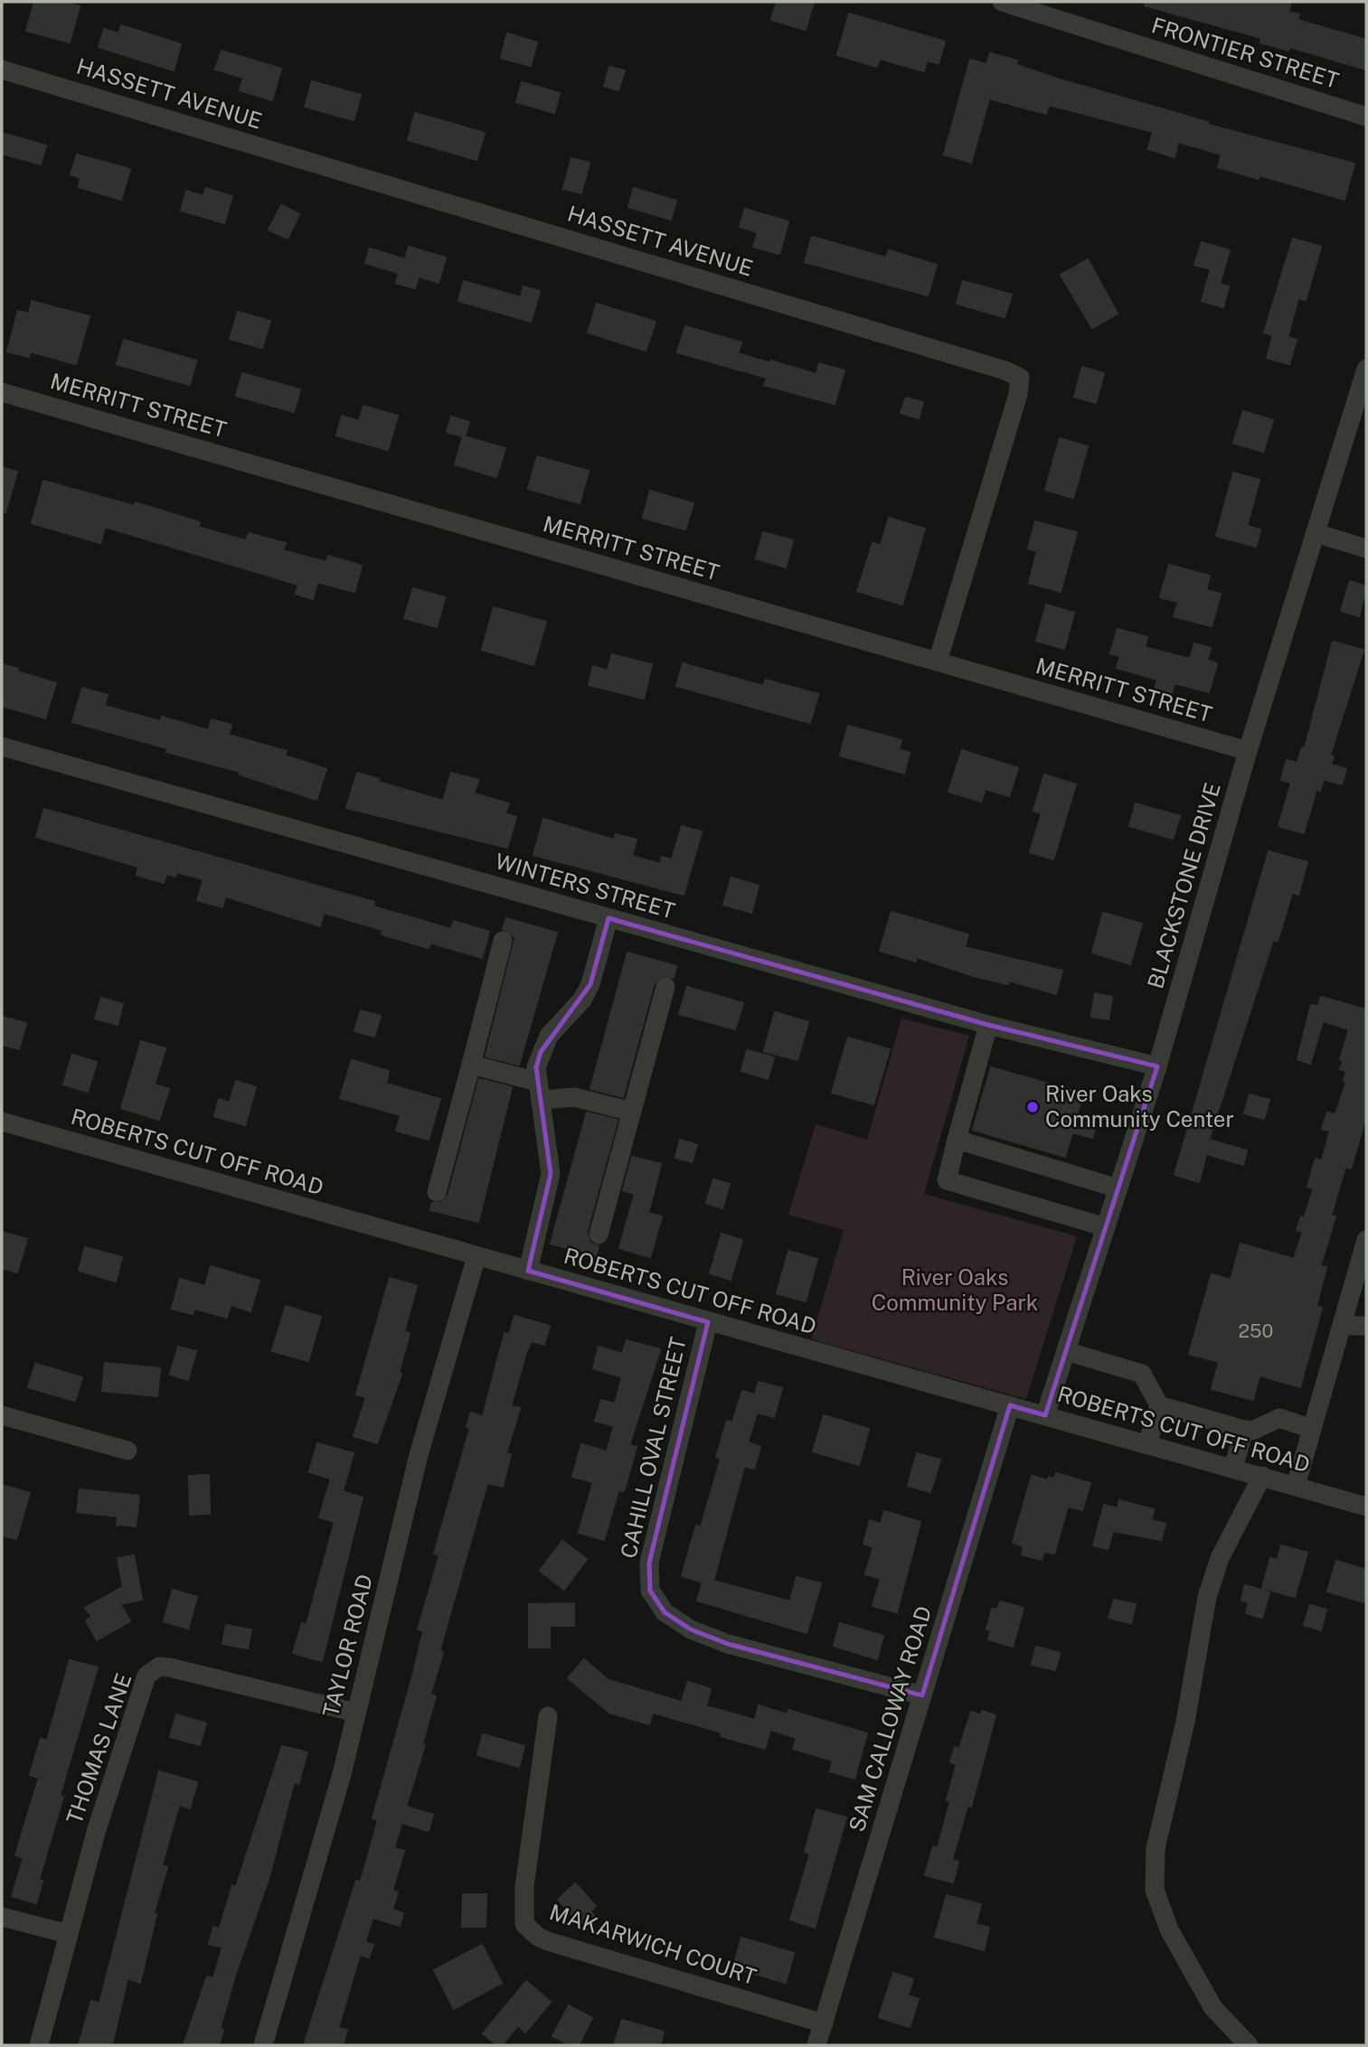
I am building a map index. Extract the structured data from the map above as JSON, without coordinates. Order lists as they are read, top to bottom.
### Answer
{
  "streets": {
    "street": [
      "FRONTIER STREET",
      "HASSETT AVENUE",
      "MERRITT STREET",
      "BLACKSTONE DRIVE",
      "WINTERS STREET",
      "ROBERTS CUT OFF ROAD",
      "CAHILL OVAL STREET",
      "TAYLOR ROAD",
      "SAM CALLOWAY ROAD",
      "THOMAS LANE",
      "MAKARWICH COURT"
    ]
  },
  "crossings": [
    ["HASSETT AVENUE", "MERRITT STREET"],
    ["MERRITT STREET", "BLACKSTONE DRIVE"],
    ["BLACKSTONE DRIVE", "WINTERS STREET"],
    ["BLACKSTONE DRIVE", "ROBERTS CUT OFF ROAD"],
    ["ROBERTS CUT OFF ROAD", "CAHILL OVAL STREET"],
    ["ROBERTS CUT OFF ROAD", "TAYLOR ROAD"],
    ["ROBERTS CUT OFF ROAD", "SAM CALLOWAY ROAD"],
    ["CAHILL OVAL STREET", "SAM CALLOWAY ROAD"],
    ["TAYLOR ROAD", "THOMAS LANE"],
    ["SAM CALLOWAY ROAD", "MAKARWICH COURT"]
  ],
  "parks": ["River Oaks Community Park"],
  "places": ["River Oaks Community Center"],
  "house_numbers": ["250"]
}
